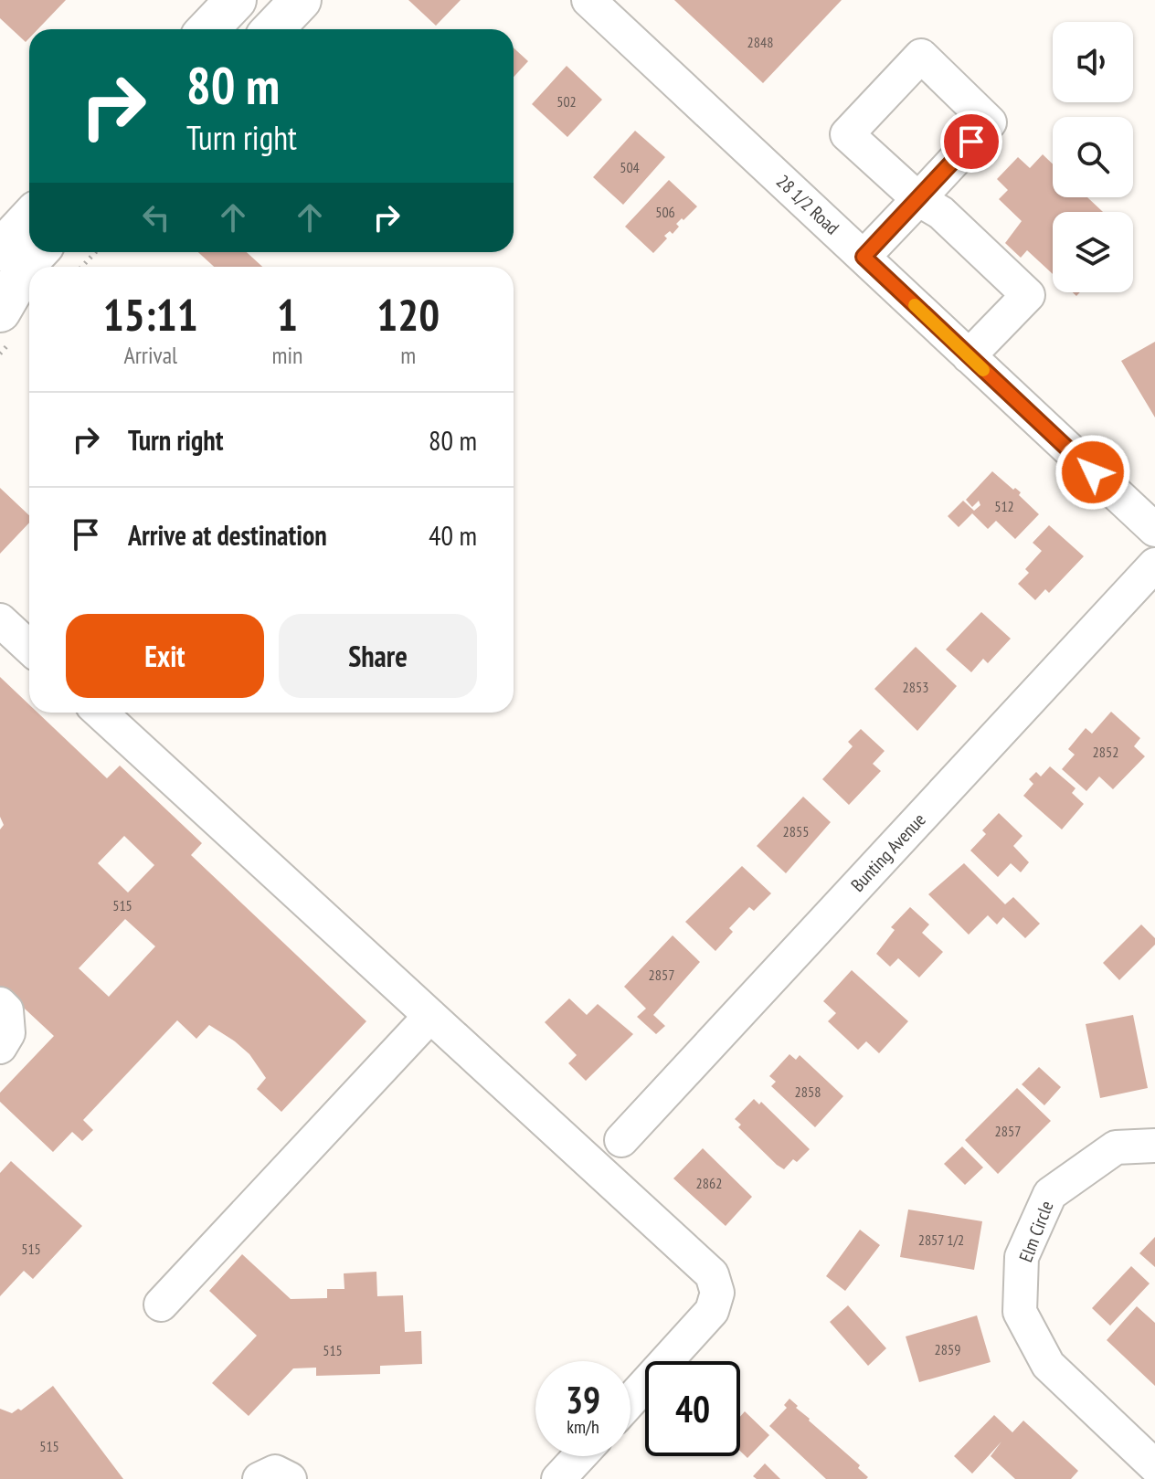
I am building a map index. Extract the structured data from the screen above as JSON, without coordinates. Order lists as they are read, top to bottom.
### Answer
{
  "streets": {
    "street": ["28 1/2 Road", "Bunting Avenue", "Elm Circle"]
  },
  "house_numbers": [
    "2848",
    "502",
    "504",
    "506",
    "512",
    "2853",
    "2852",
    "2855",
    "515",
    "2857",
    "2858",
    "2857",
    "2862",
    "2857 1/2",
    "515",
    "2859",
    "515",
    "515"
  ],
  "page": {
    "turn": ["80 m", "Turn right"],
    "eta": [
      "15:11",
      "Arrival",
      "1",
      "min",
      "120",
      "m"
    ],
    "list": [
      {
        "name": "Turn right",
        "value": "80 m"
      },
      {
        "name": "Arrive at destination",
        "value": "40 m"
      }
    ],
    "buttons": ["Exit", "Share"],
    "speed": "39 km/h",
    "limit": "40"
  }
}
